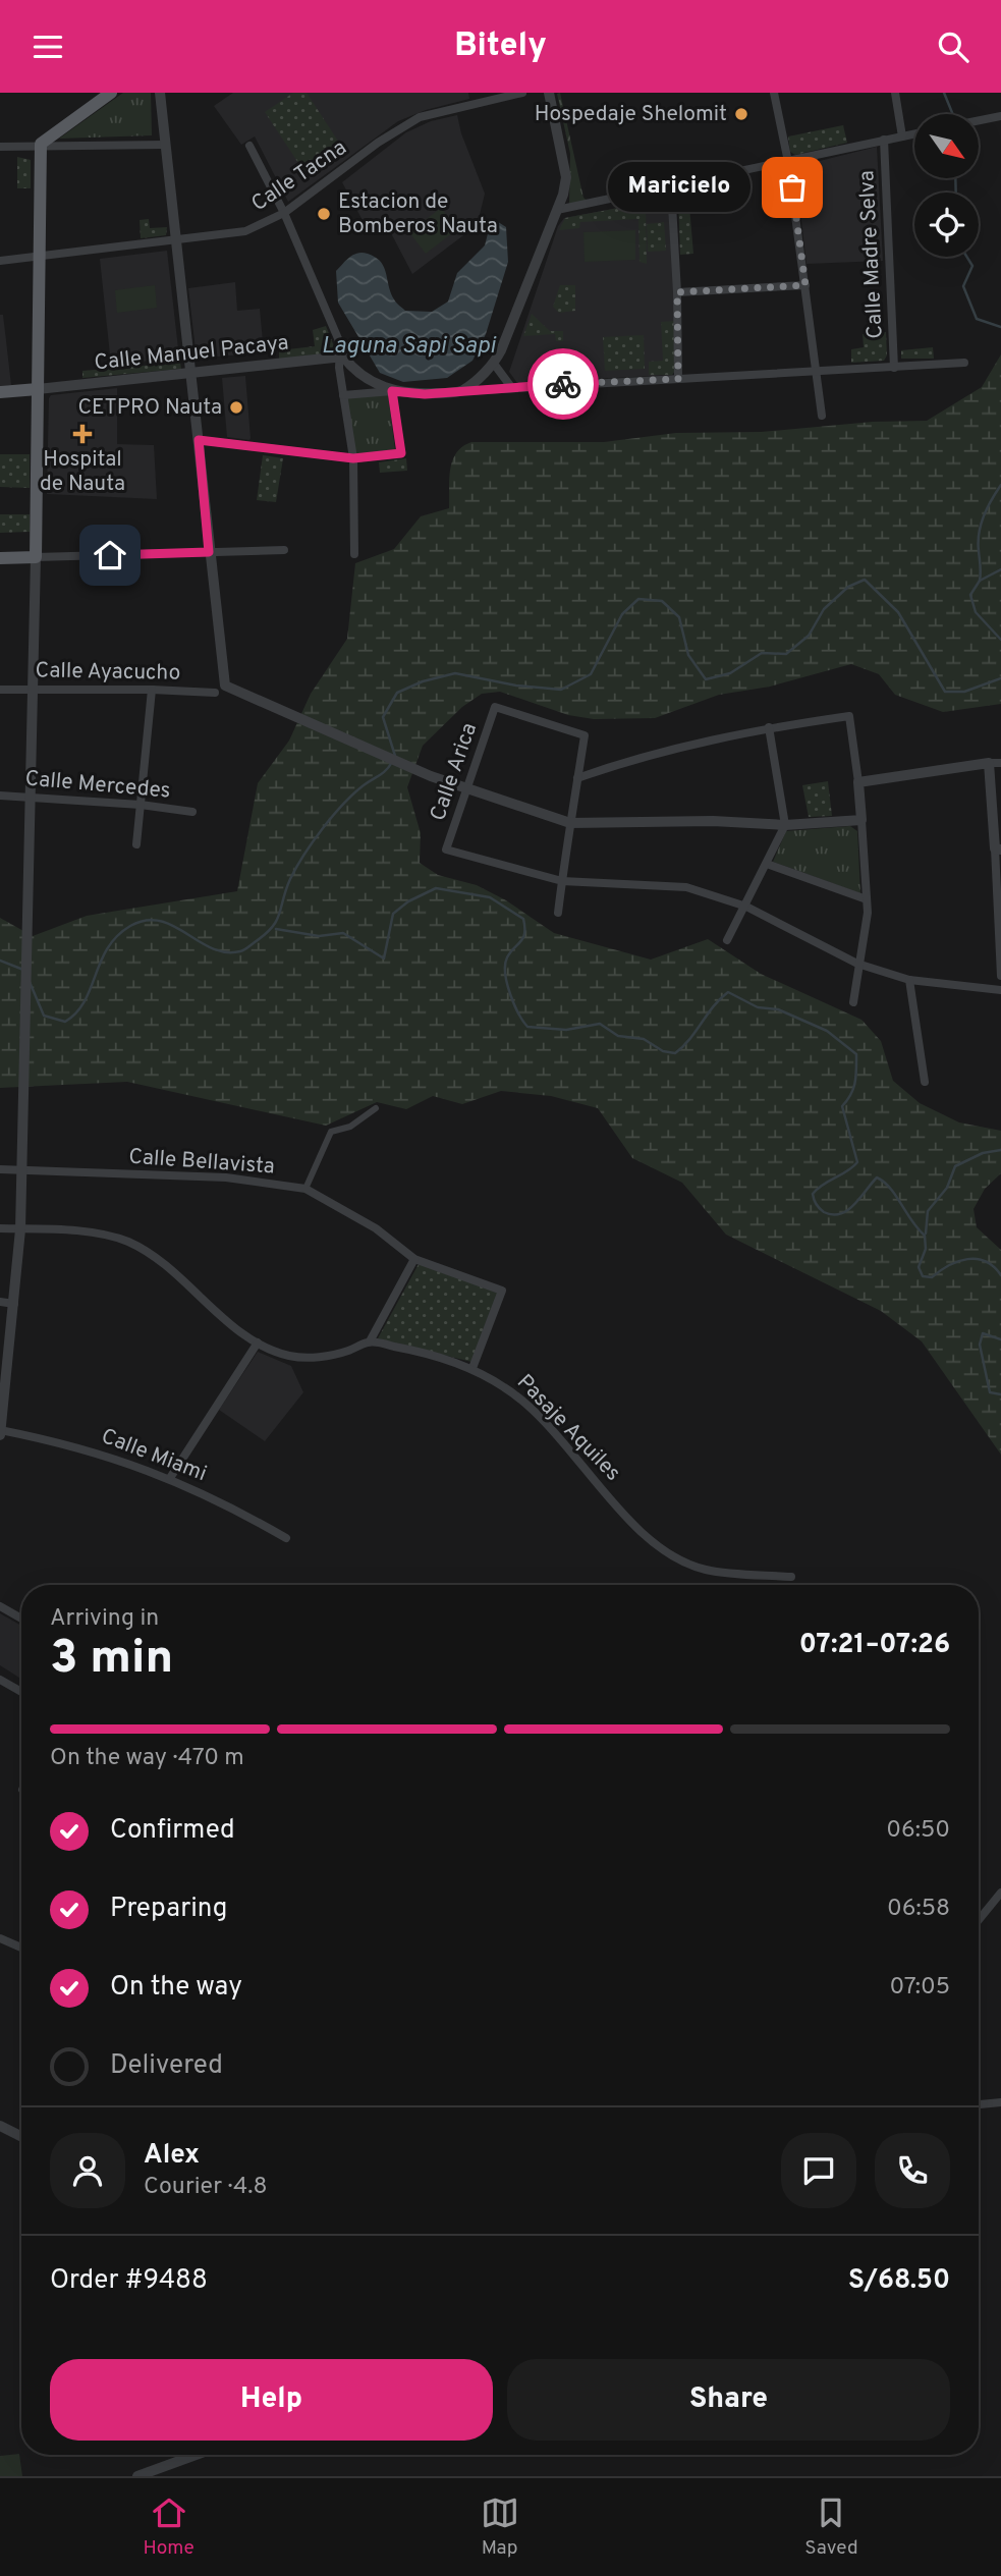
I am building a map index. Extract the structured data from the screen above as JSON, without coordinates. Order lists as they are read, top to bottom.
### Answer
{
  "streets": {
    "main road": ["Calle Manuel Pacaya"],
    "street": [
      "Calle Tacna",
      "Calle Madre Selva",
      "Calle Ayacucho",
      "Calle Arica",
      "Calle Mercedes",
      "Calle Bellavista",
      "Pasaje Aquiles",
      "Calle Miami"
    ]
  },
  "crossings": [
    ["Calle Bellavista", "Pasaje Aquiles"]
  ],
  "water": ["Laguna Sapi Sapi"],
  "places": {
    "other": [
      "Hospedaje Shelomit",
      "Maricielo",
      "Estacion de Bomberos Nauta",
      "CETPRO Nauta"
    ],
    "health": ["Hospital de Nauta"]
  },
  "north": "bottom right",
  "page": {
    "header": "Bitely",
    "bubble": "Maricielo",
    "heading": ["3 min", "Arriving in", "07:21–07:26"],
    "panel": [
      "Alex",
      "Courier · 4.8",
      "Order #9488",
      "S/68.50"
    ],
    "bar": "On the way · 470 m",
    "list": [
      ["Confirmed", "06:50"],
      ["Preparing", "06:58"],
      ["On the way", "07:05"],
      "Delivered"
    ],
    "buttons": ["Help", "Share"],
    "tabs": ["Home", "Map", "Saved"]
  }
}
